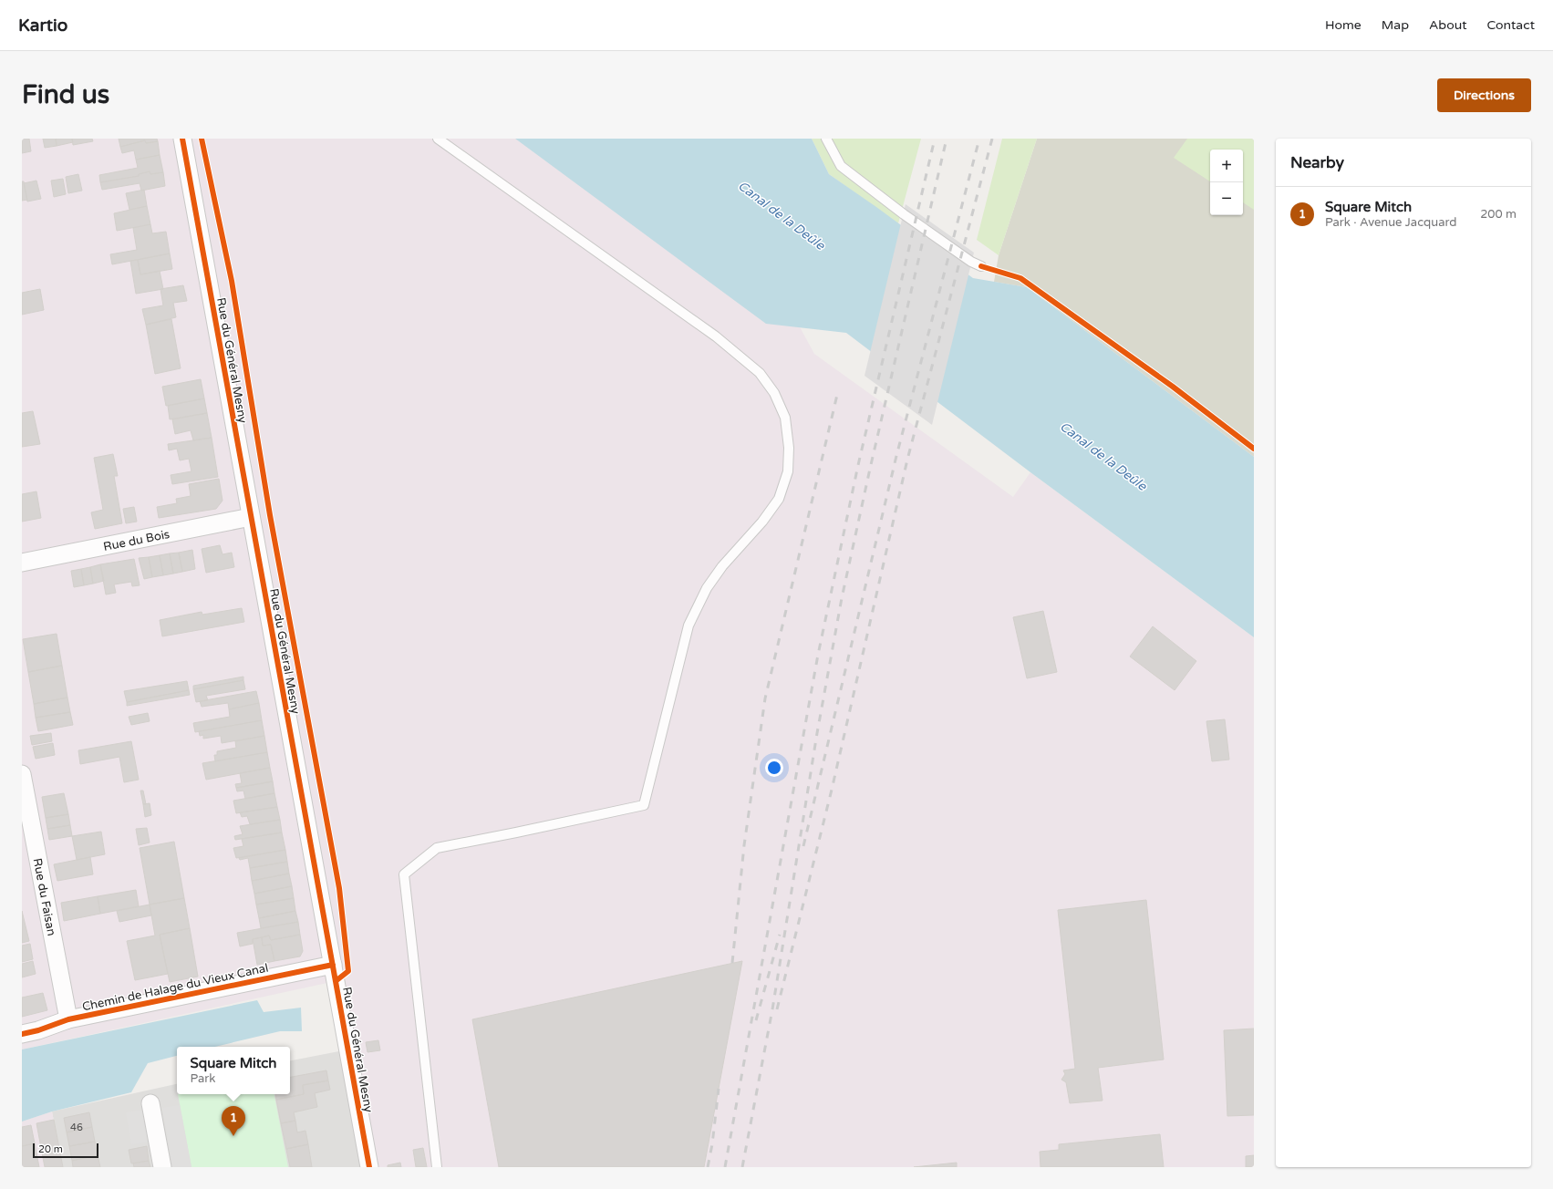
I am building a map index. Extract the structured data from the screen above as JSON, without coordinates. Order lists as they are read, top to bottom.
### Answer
{
  "streets": {
    "street": [
      "Rue du Général Mesny",
      "Rue du Bois",
      "Rue du Faisan",
      "Chemin de Halage du Vieux Canal"
    ]
  },
  "crossings": [
    ["Rue du Général Mesny", "Rue du Bois"],
    ["Rue du Général Mesny", "Chemin de Halage du Vieux Canal"],
    ["Rue du Faisan", "Chemin de Halage du Vieux Canal"]
  ],
  "water": ["Canal de la Deûle"],
  "house_numbers": ["46"],
  "scale_bar": "20 m",
  "page": {
    "header": "Kartio",
    "nav": [
      "Home",
      "Map",
      "About",
      "Contact"
    ],
    "buttons": "Directions",
    "title": "Find us",
    "heading": "Nearby",
    "map_buttons": ["+", "−"],
    "list": [
      {
        "mark": "1",
        "name": "Square Mitch",
        "note": "Park · Avenue Jacquard",
        "value": "200 m"
      }
    ],
    "popup": ["Square Mitch", "Park"],
    "pins": "1",
    "scale": "20 m"
  }
}
